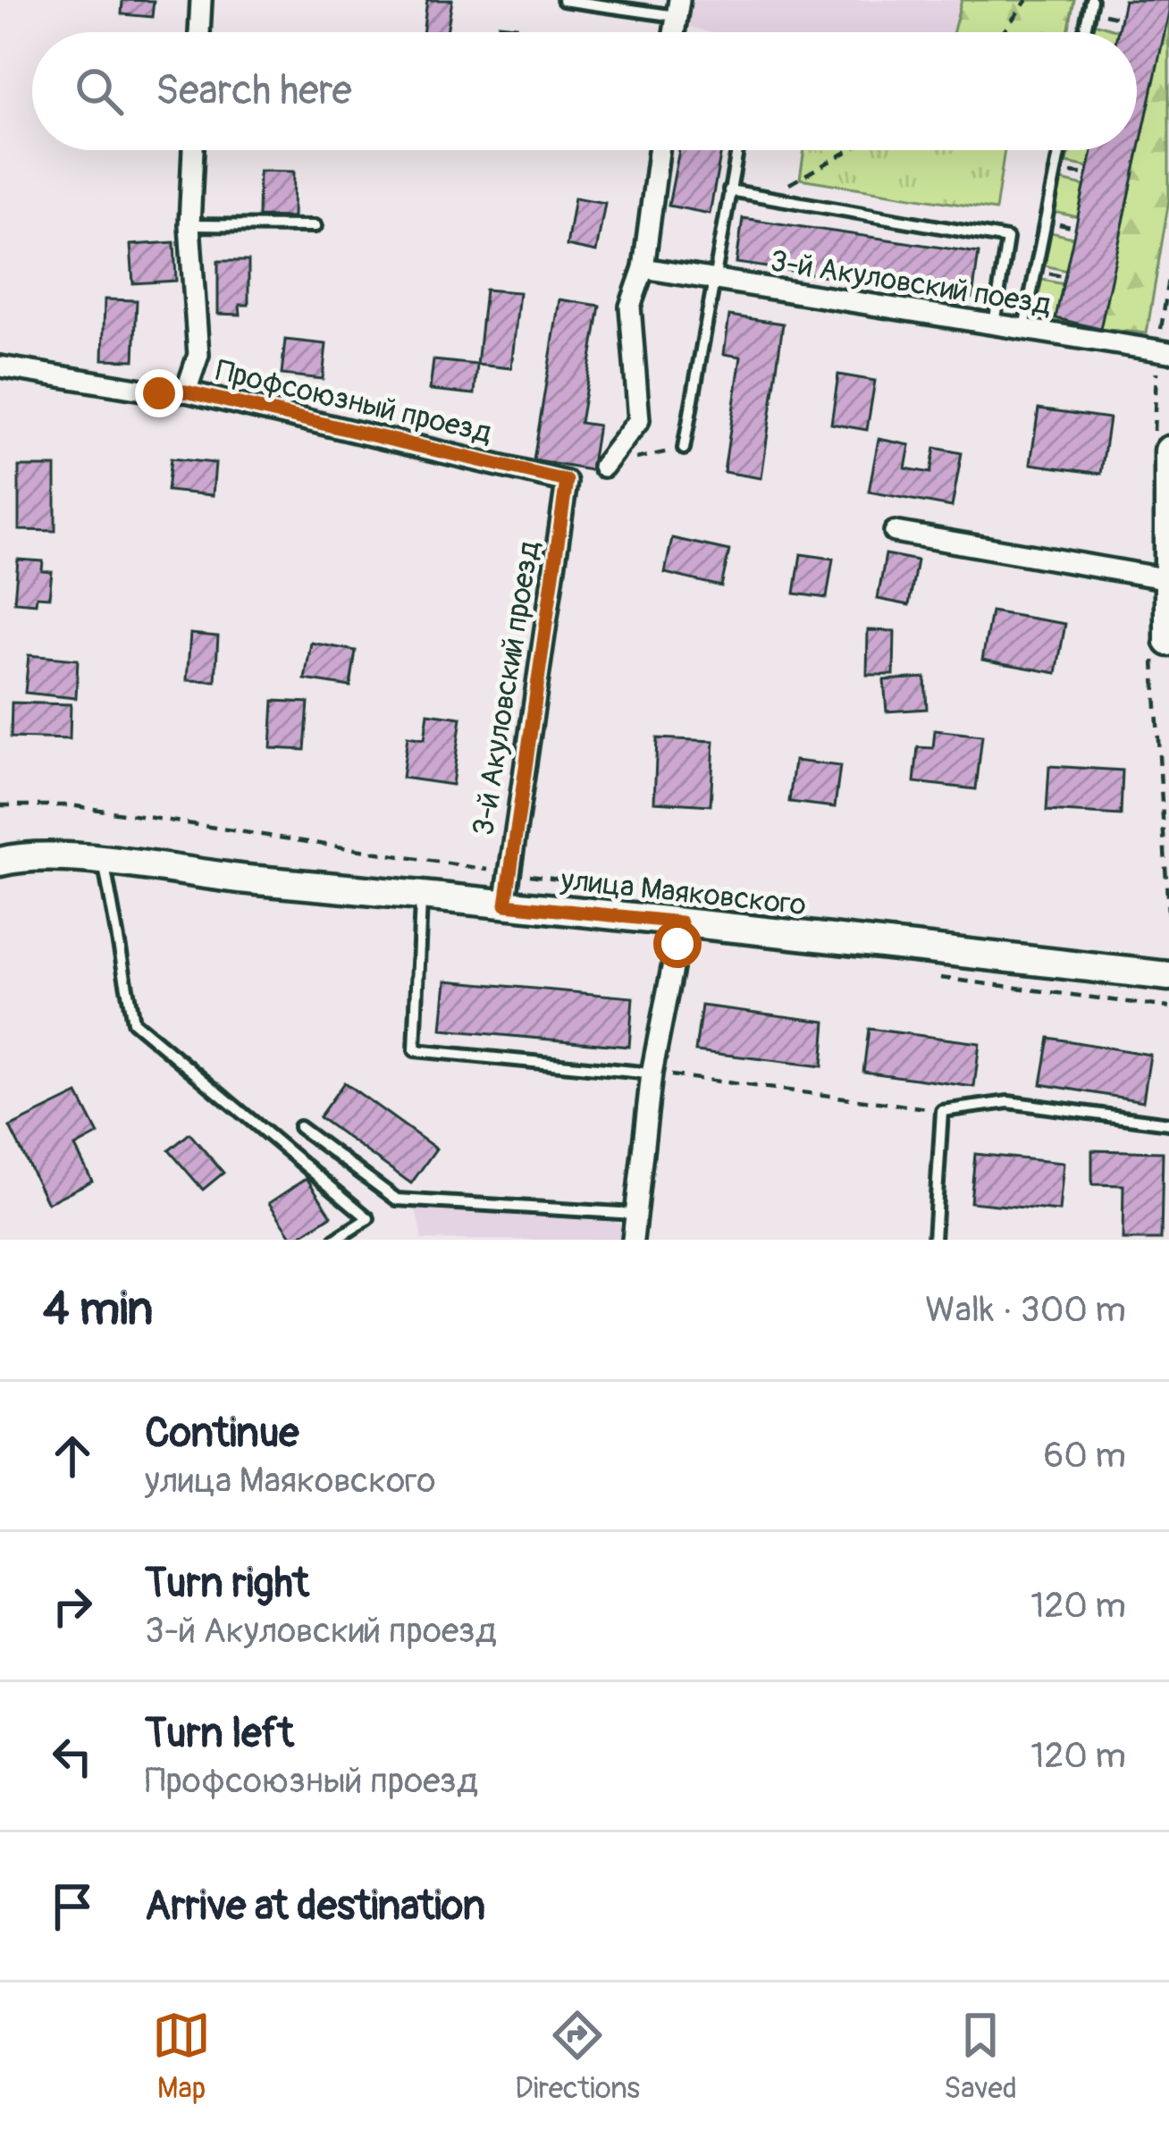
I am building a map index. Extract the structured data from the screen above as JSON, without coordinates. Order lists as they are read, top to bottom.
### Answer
{
  "streets": {
    "street": [
      "3-й Акуловский поезд",
      "Профсоюзный проезд",
      "3-й Акуловский проезд",
      "улица Маяковского"
    ]
  },
  "crossings": [
    ["Профсоюзный проезд", "3-й Акуловский проезд"],
    ["3-й Акуловский проезд", "улица Маяковского"]
  ],
  "page": {
    "search": "Search here",
    "heading": ["4 min", "Walk · 300 m"],
    "list": [
      ["Continue", "улица Маяковского", "60 m"],
      ["Turn right", "3-й Акуловский проезд", "120 m"],
      ["Turn left", "Профсоюзный проезд", "120 m"],
      "Arrive at destination"
    ],
    "nav": ["Map", "Directions", "Saved"]
  }
}
